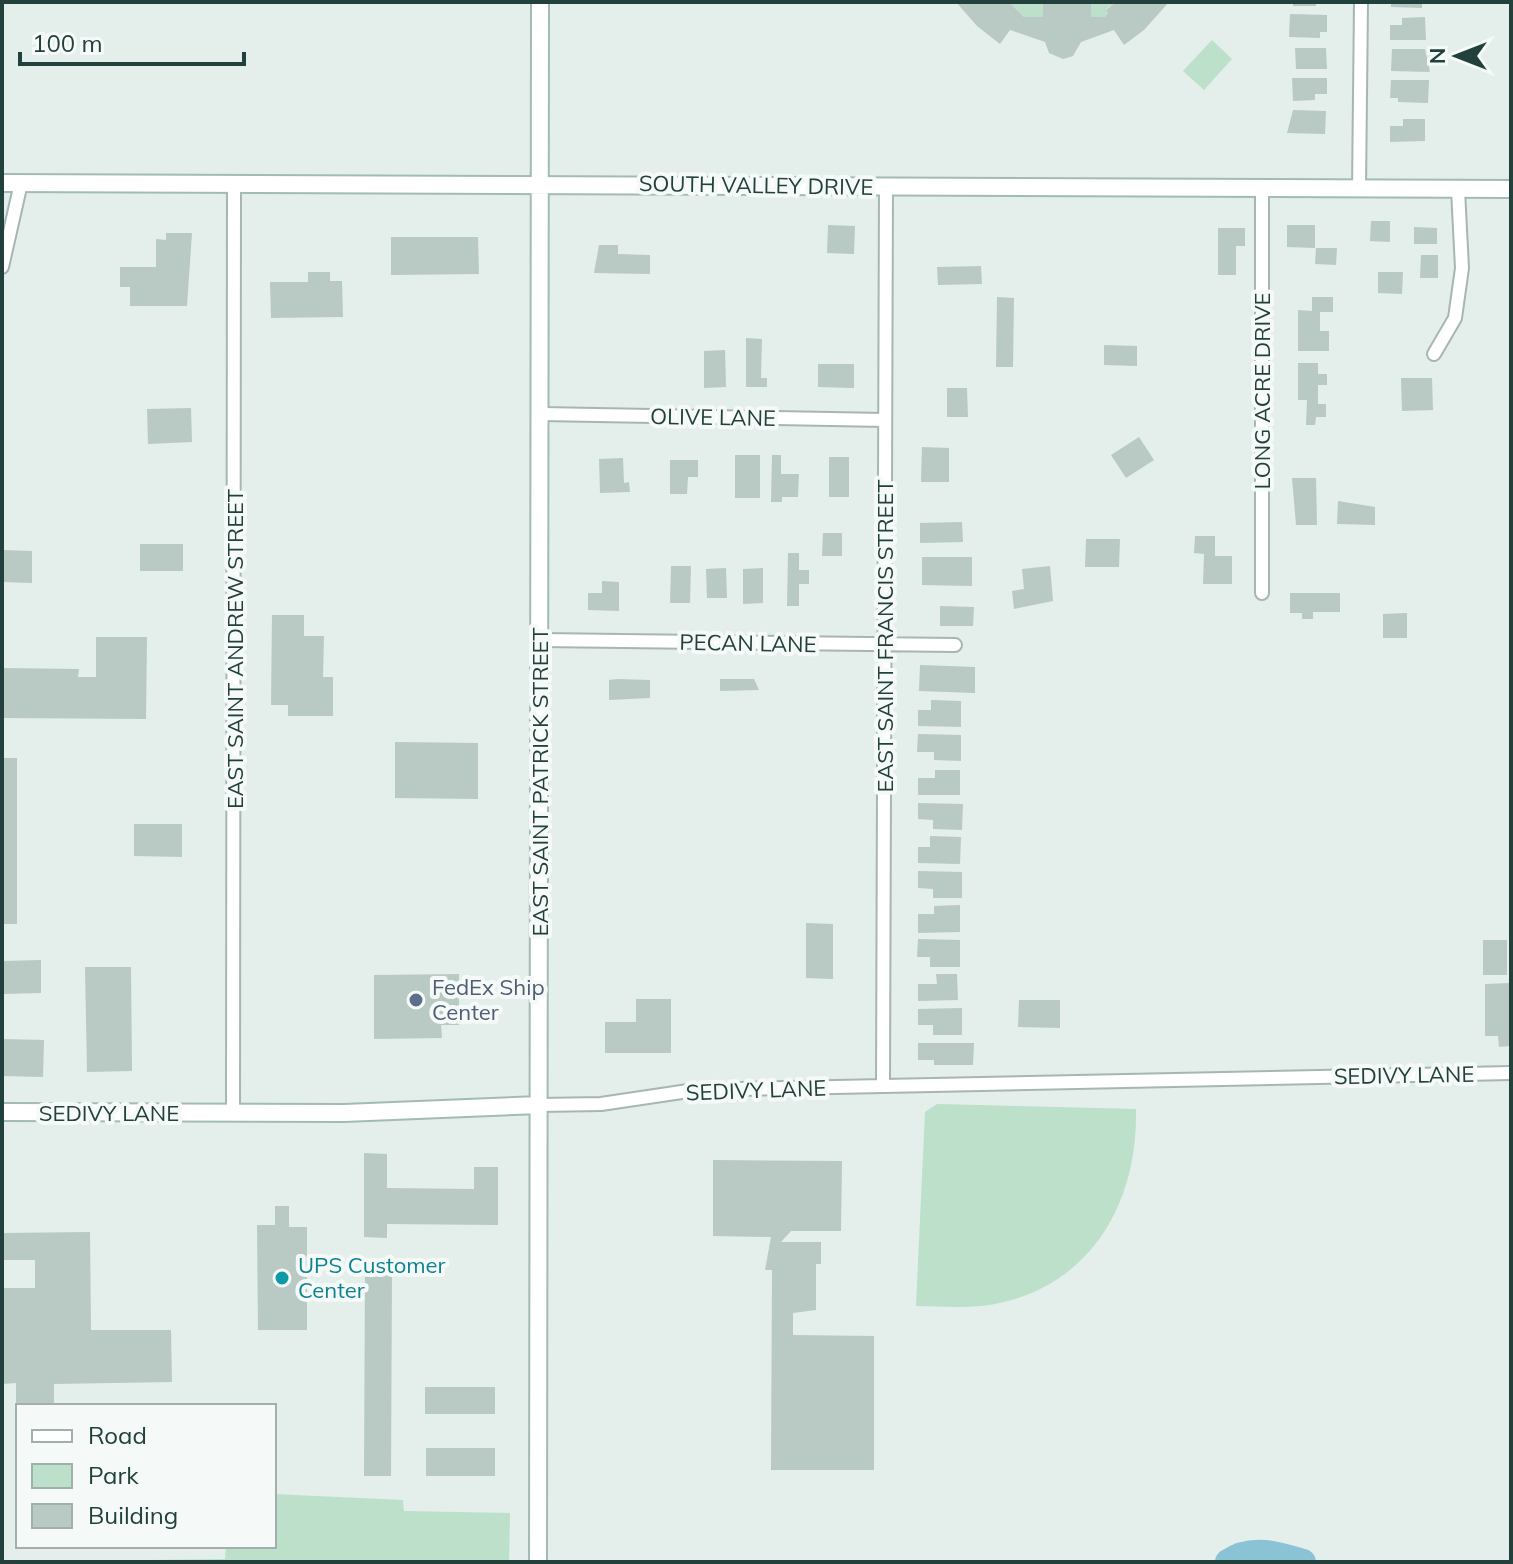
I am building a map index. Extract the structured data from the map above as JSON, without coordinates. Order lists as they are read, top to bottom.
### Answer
{
  "streets": {
    "street": [
      "SOUTH VALLEY DRIVE",
      "LONG ACRE DRIVE",
      "OLIVE LANE",
      "EAST SAINT FRANCIS STREET",
      "PECAN LANE",
      "EAST SAINT ANDREW STREET",
      "EAST SAINT PATRICK STREET",
      "SEDIVY LANE"
    ]
  },
  "crossings": [
    ["SOUTH VALLEY DRIVE", "LONG ACRE DRIVE"],
    ["SOUTH VALLEY DRIVE", "EAST SAINT FRANCIS STREET"],
    ["SOUTH VALLEY DRIVE", "EAST SAINT ANDREW STREET"],
    ["SOUTH VALLEY DRIVE", "EAST SAINT PATRICK STREET"],
    ["OLIVE LANE", "EAST SAINT FRANCIS STREET"],
    ["OLIVE LANE", "EAST SAINT PATRICK STREET"],
    ["EAST SAINT FRANCIS STREET", "PECAN LANE"],
    ["EAST SAINT FRANCIS STREET", "SEDIVY LANE"],
    ["PECAN LANE", "EAST SAINT PATRICK STREET"],
    ["EAST SAINT ANDREW STREET", "SEDIVY LANE"],
    ["EAST SAINT PATRICK STREET", "SEDIVY LANE"]
  ],
  "places": ["FedEx Ship Center", "UPS Customer Center"],
  "legend": ["Road", "Park", "Building"],
  "scale_bar": "100 m",
  "north": "left"
}
